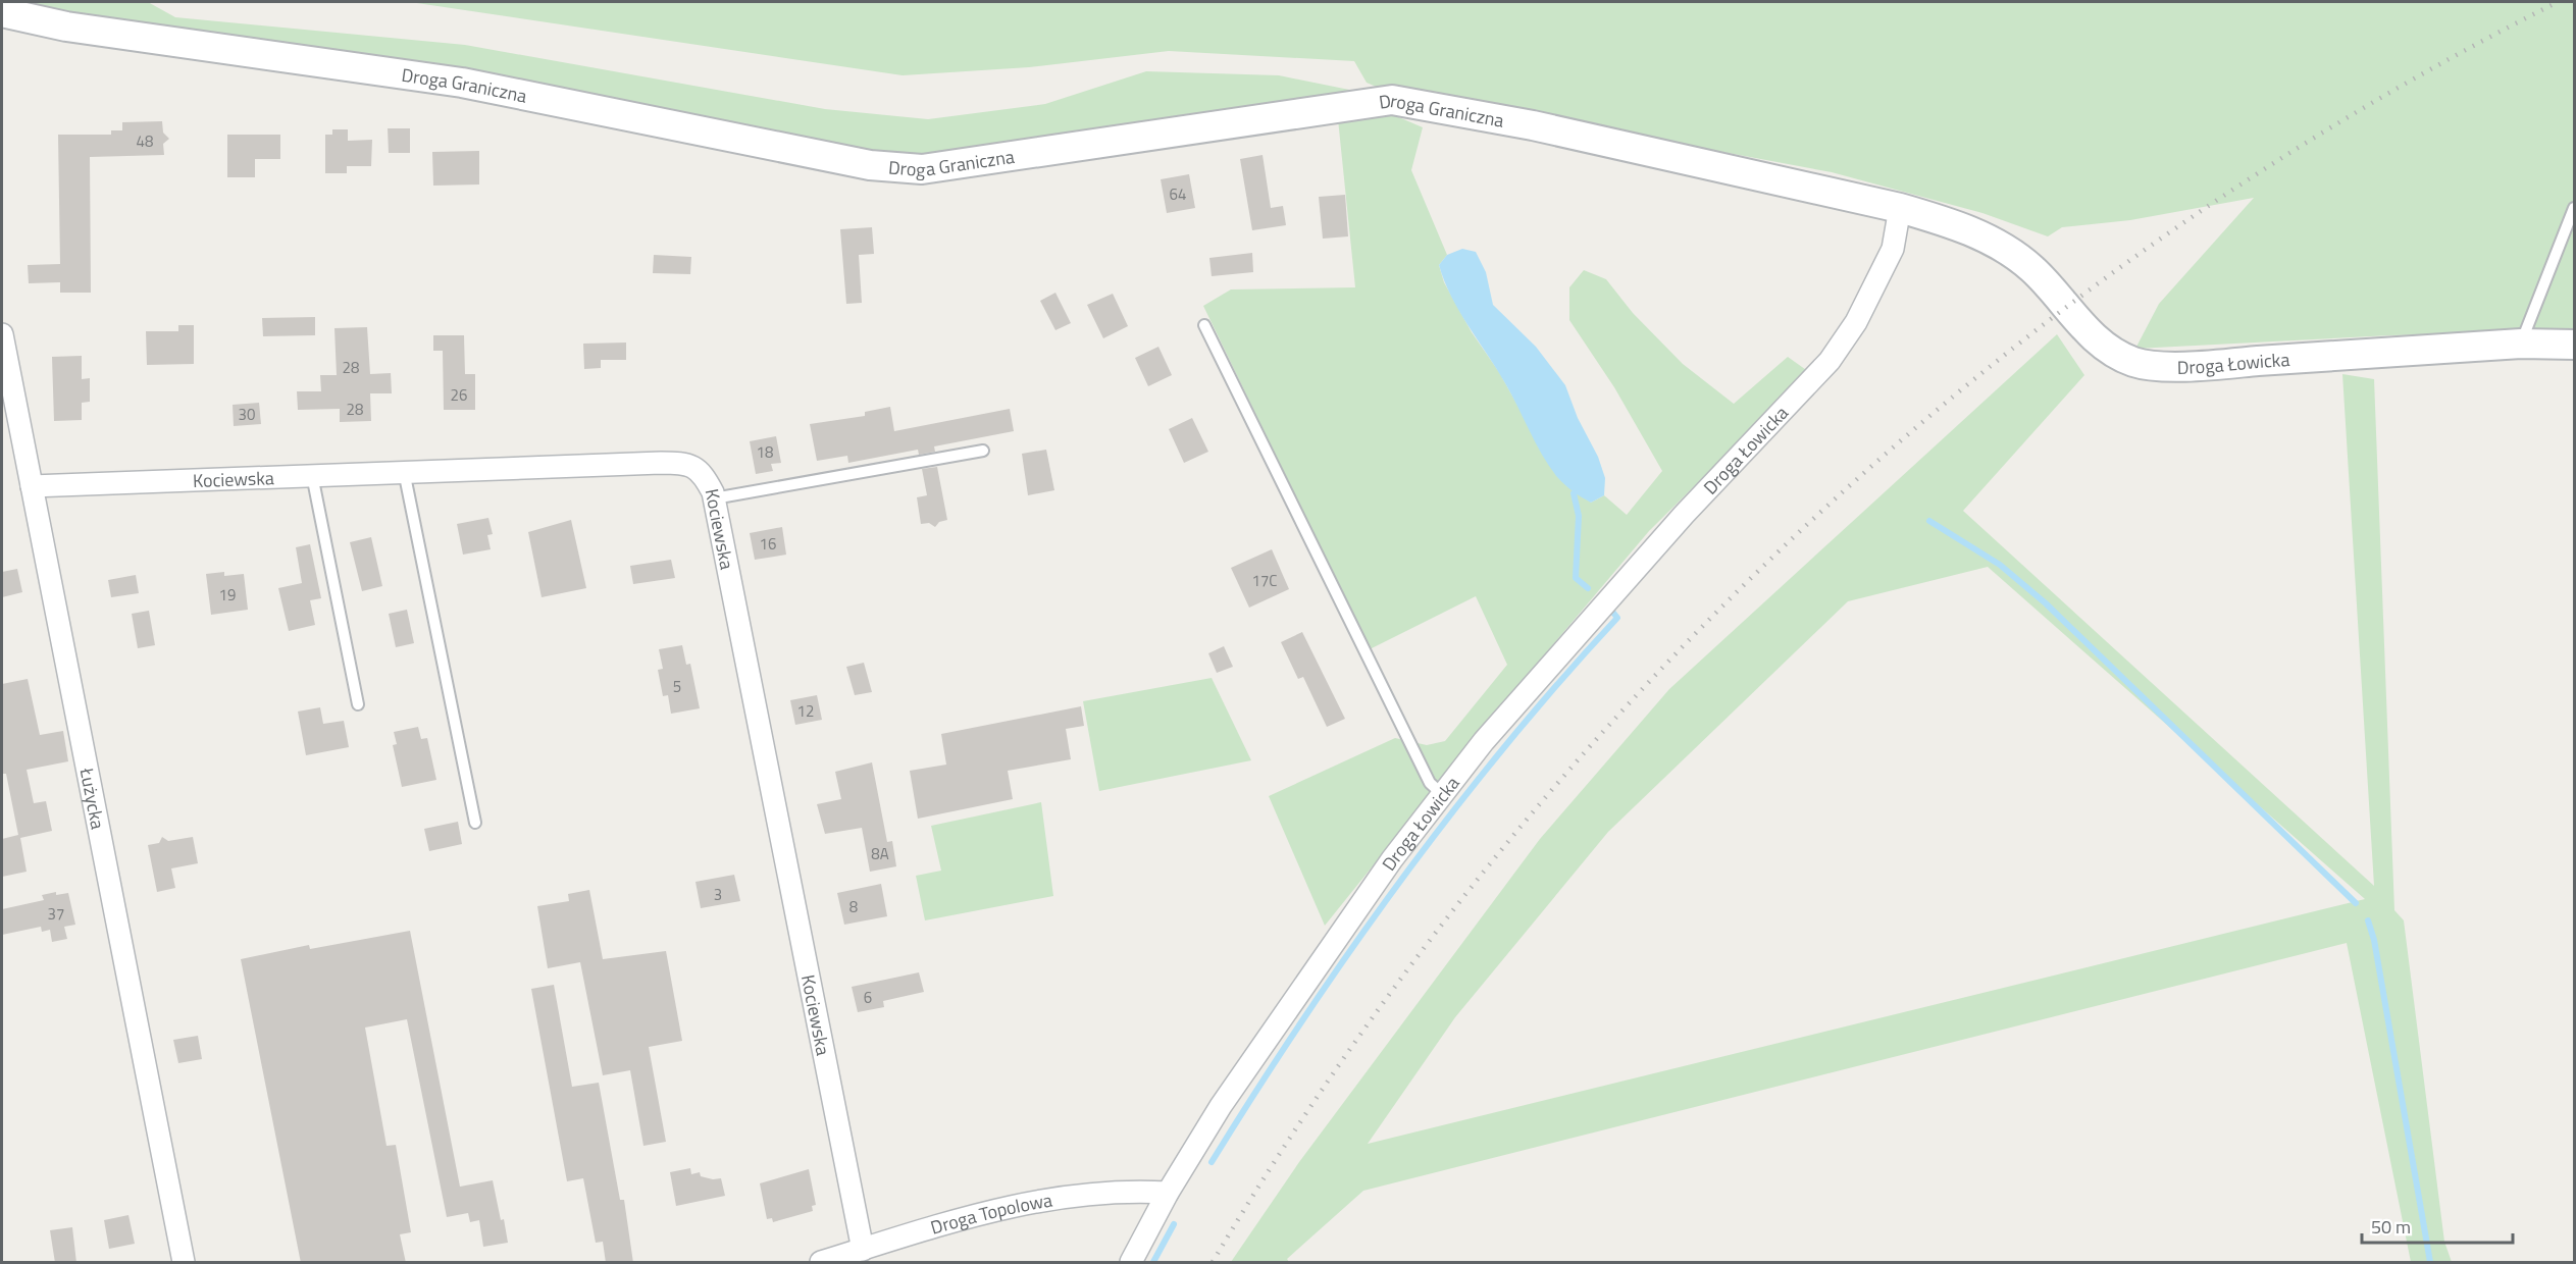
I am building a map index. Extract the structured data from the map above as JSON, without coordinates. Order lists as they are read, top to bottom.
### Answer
{
  "streets": {
    "street": [
      "Droga Graniczna",
      "Droga Łowicka",
      "Kociewska",
      "Łużycka",
      "Droga Topolowa"
    ]
  },
  "crossings": [
    ["Droga Graniczna", "Droga Łowicka"],
    ["Droga Łowicka", "Droga Topolowa"],
    ["Kociewska", "Łużycka"],
    ["Kociewska", "Droga Topolowa"]
  ],
  "house_numbers": [
    "48",
    "64",
    "28",
    "26",
    "28",
    "30",
    "18",
    "16",
    "17C",
    "19",
    "5",
    "12",
    "8A",
    "3",
    "8",
    "37",
    "6"
  ],
  "scale_bar": "50 m"
}
